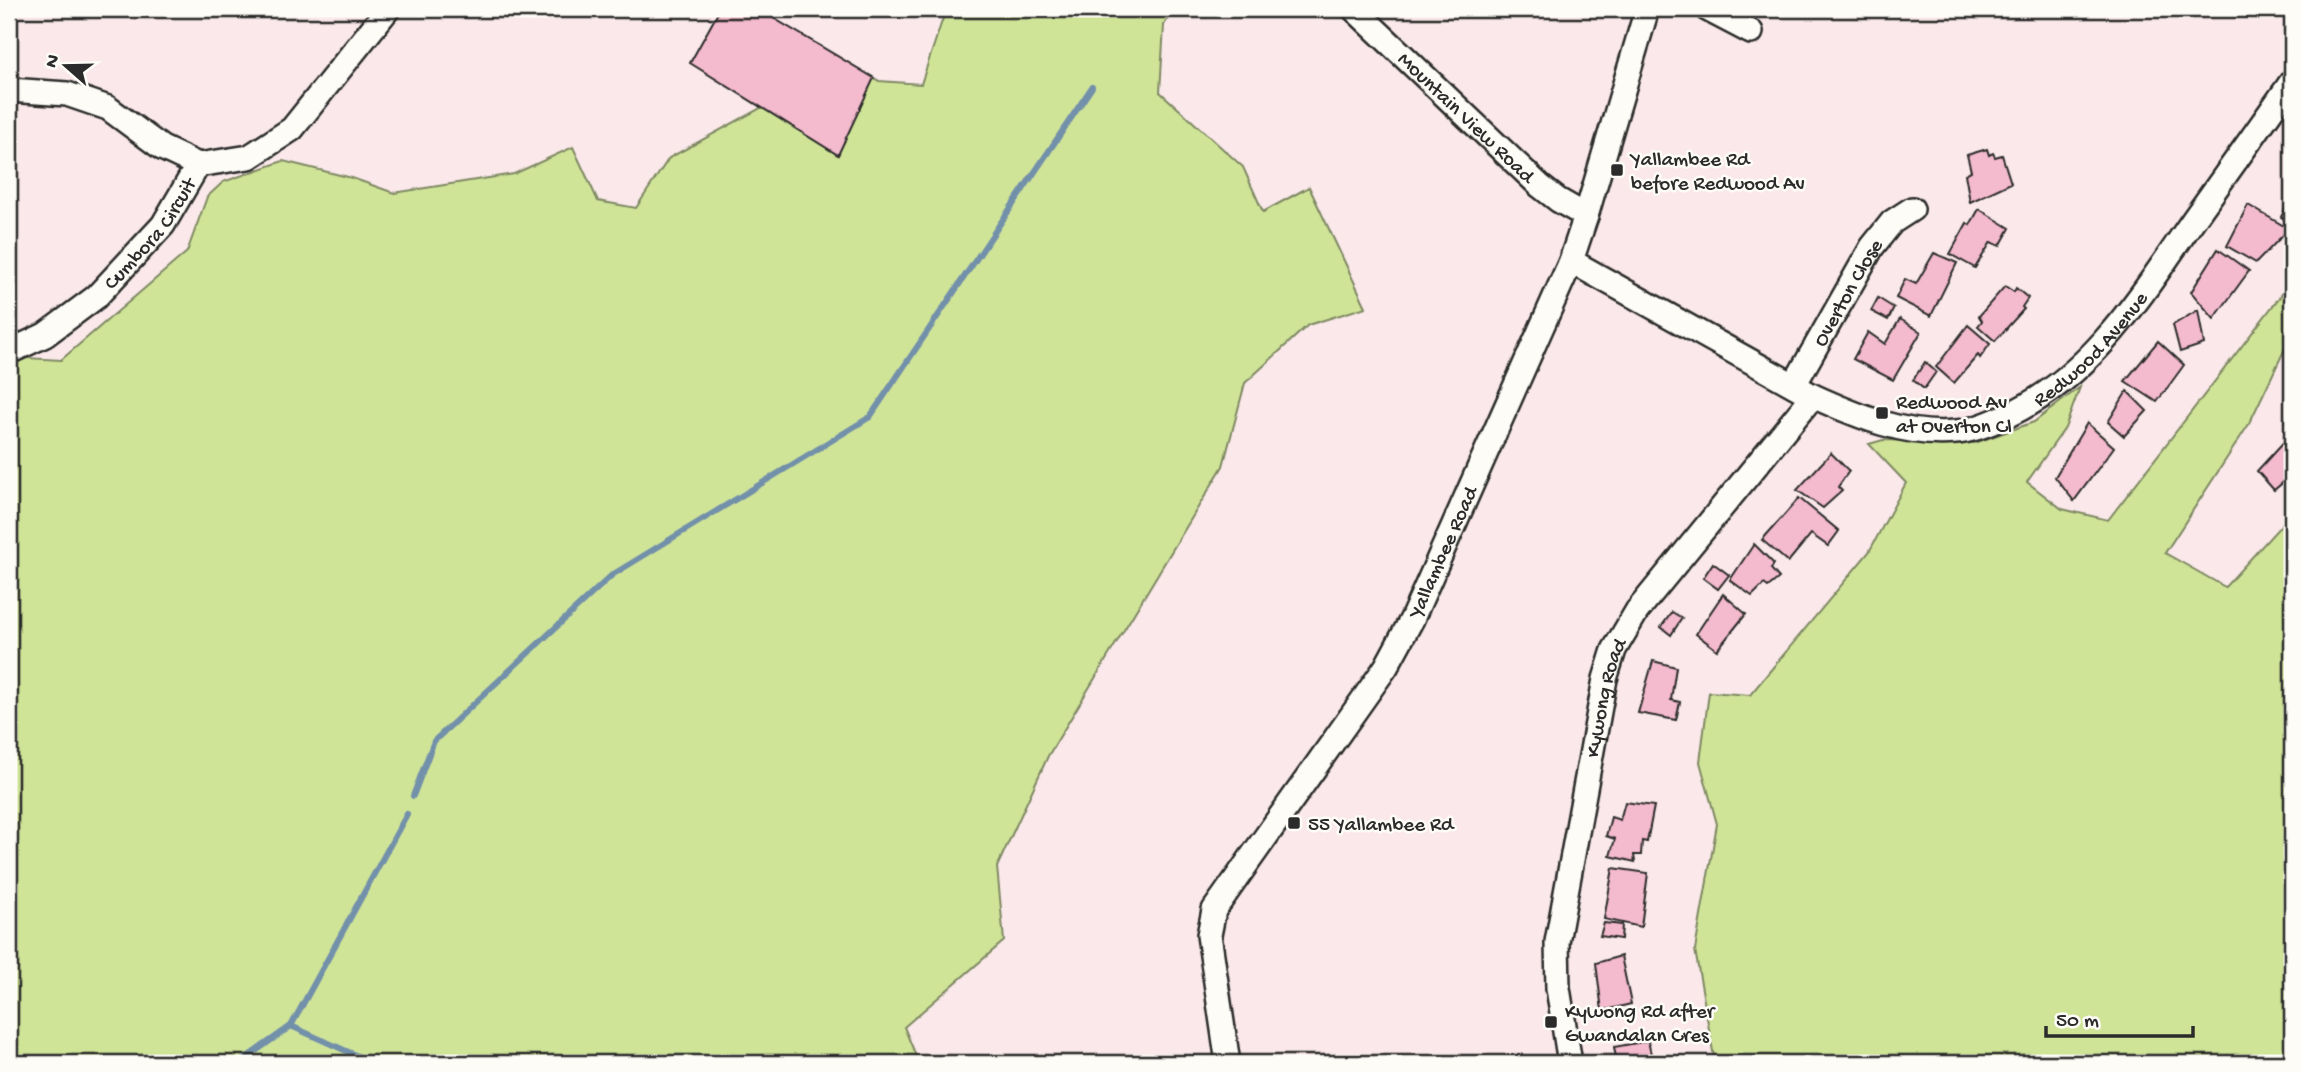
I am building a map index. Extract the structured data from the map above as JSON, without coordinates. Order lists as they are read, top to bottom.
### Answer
{
  "streets": {
    "street": [
      "Mountain View Road",
      "Cumbora Circuit",
      "Overton Close",
      "Redwood Avenue",
      "Yallambee Road",
      "Kywong Road"
    ]
  },
  "crossings": [
    ["Mountain View Road", "Yallambee Road"],
    ["Overton Close", "Redwood Avenue"],
    ["Overton Close", "Kywong Road"],
    ["Redwood Avenue", "Yallambee Road"],
    ["Redwood Avenue", "Kywong Road"]
  ],
  "places": {
    "transit": [
      "Yallambee Rd before Redwood Av",
      "Redwood Av at Overton Cl",
      "55 Yallambee Rd",
      "Kywong Rd after Gwandalan Cres"
    ]
  },
  "scale_bar": "50 m",
  "north": "left"
}
